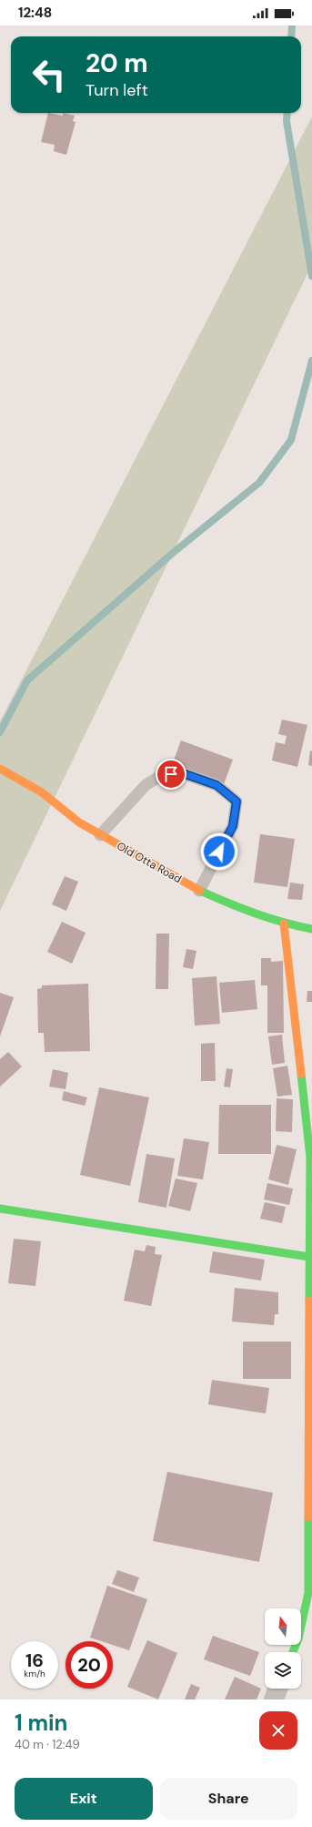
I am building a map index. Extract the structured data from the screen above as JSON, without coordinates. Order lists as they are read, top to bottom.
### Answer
{
  "streets": {
    "street": ["Old Otta Road"]
  },
  "north": "top",
  "page": {
    "status": "12:48",
    "turn": ["20 m", "Turn left"],
    "speed": "16 km/h",
    "limit": "20",
    "heading": ["1 min", "40 m · 12:49"],
    "buttons": ["Exit", "Share"]
  }
}
